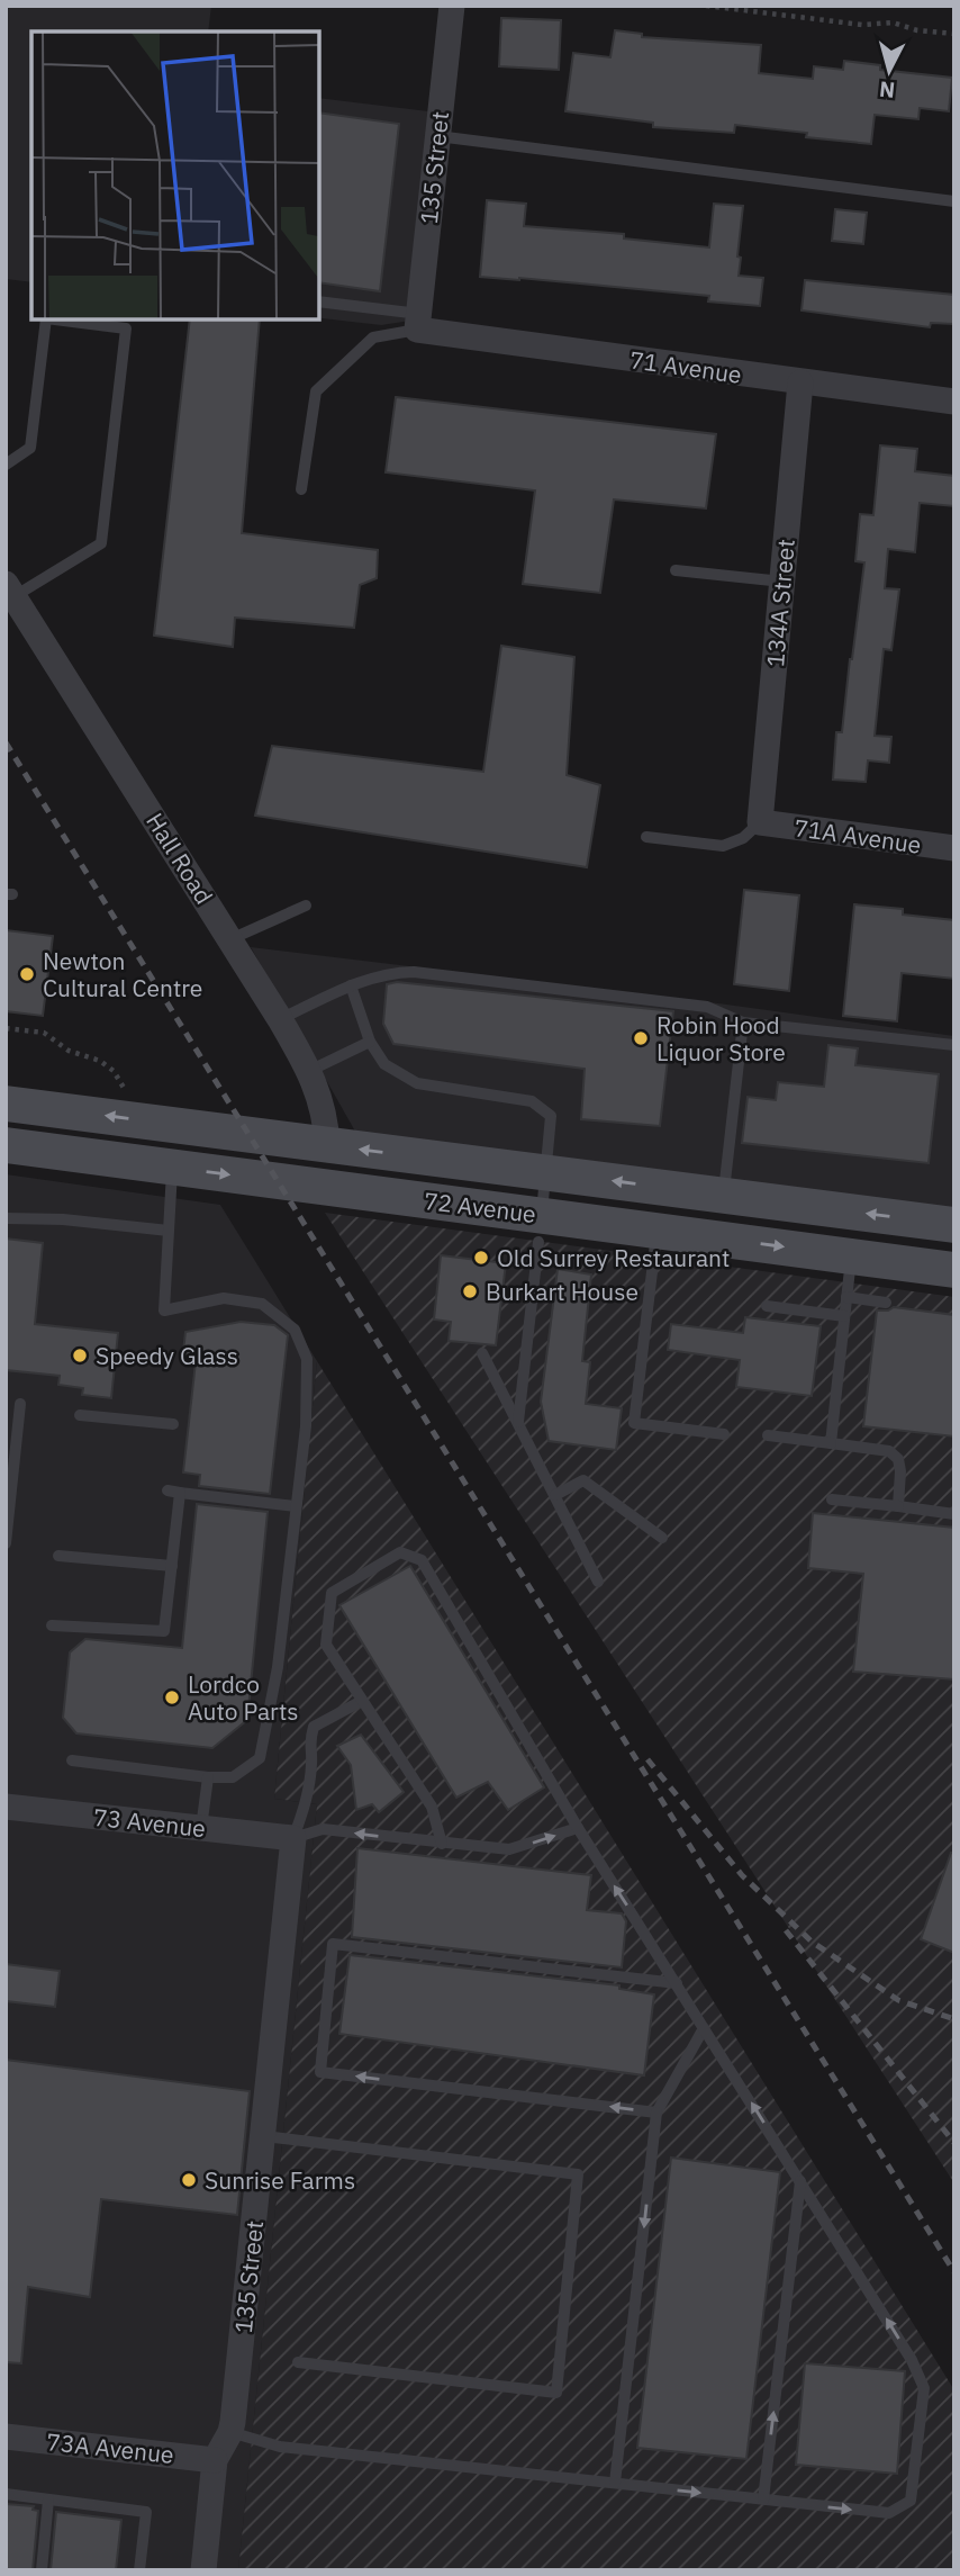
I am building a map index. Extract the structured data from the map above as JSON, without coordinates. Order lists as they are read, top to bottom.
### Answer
{
  "streets": {
    "main road": ["72 Avenue"],
    "street": [
      "135 Street",
      "71 Avenue",
      "134A Street",
      "71A Avenue",
      "Hall Road",
      "73 Avenue",
      "73A Avenue"
    ]
  },
  "crossings": [
    ["135 Street", "71 Avenue"],
    ["135 Street", "73 Avenue"],
    ["135 Street", "73A Avenue"],
    ["71 Avenue", "134A Street"],
    ["134A Street", "71A Avenue"],
    ["Hall Road", "72 Avenue"]
  ],
  "places": [
    "Newton Cultural Centre",
    "Robin Hood Liquor Store",
    "Old Surrey Restaurant",
    "Burkart House",
    "Speedy Glass",
    "Lordco Auto Parts",
    "Sunrise Farms"
  ],
  "north": "bottom"
}
